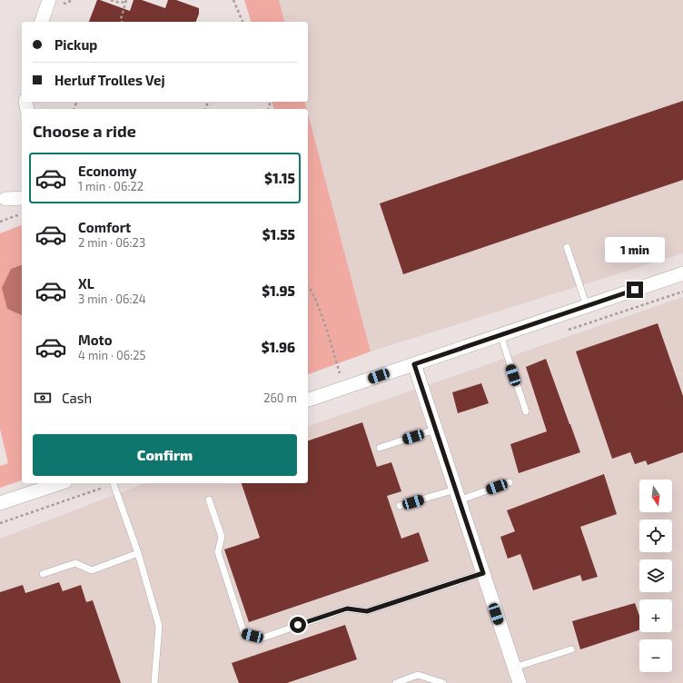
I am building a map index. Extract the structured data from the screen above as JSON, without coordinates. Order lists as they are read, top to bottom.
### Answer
{
  "north": "bottom",
  "page": {
    "banner": ["Pickup", "Herluf Trolles Vej"],
    "heading": "Choose a ride",
    "list": [
      {
        "name": "Economy",
        "note": "1 min · 06:22",
        "value": "$1.15"
      },
      {
        "name": "Comfort",
        "note": "2 min · 06:23",
        "value": "$1.55"
      },
      {
        "name": "XL",
        "note": "3 min · 06:24",
        "value": "$1.95"
      },
      {
        "name": "Moto",
        "note": "4 min · 06:25",
        "value": "$1.96"
      }
    ],
    "bubble": "1 min",
    "pay": ["Cash", "260 m"],
    "buttons": "Confirm",
    "map_buttons": ["+", "−"]
  }
}
